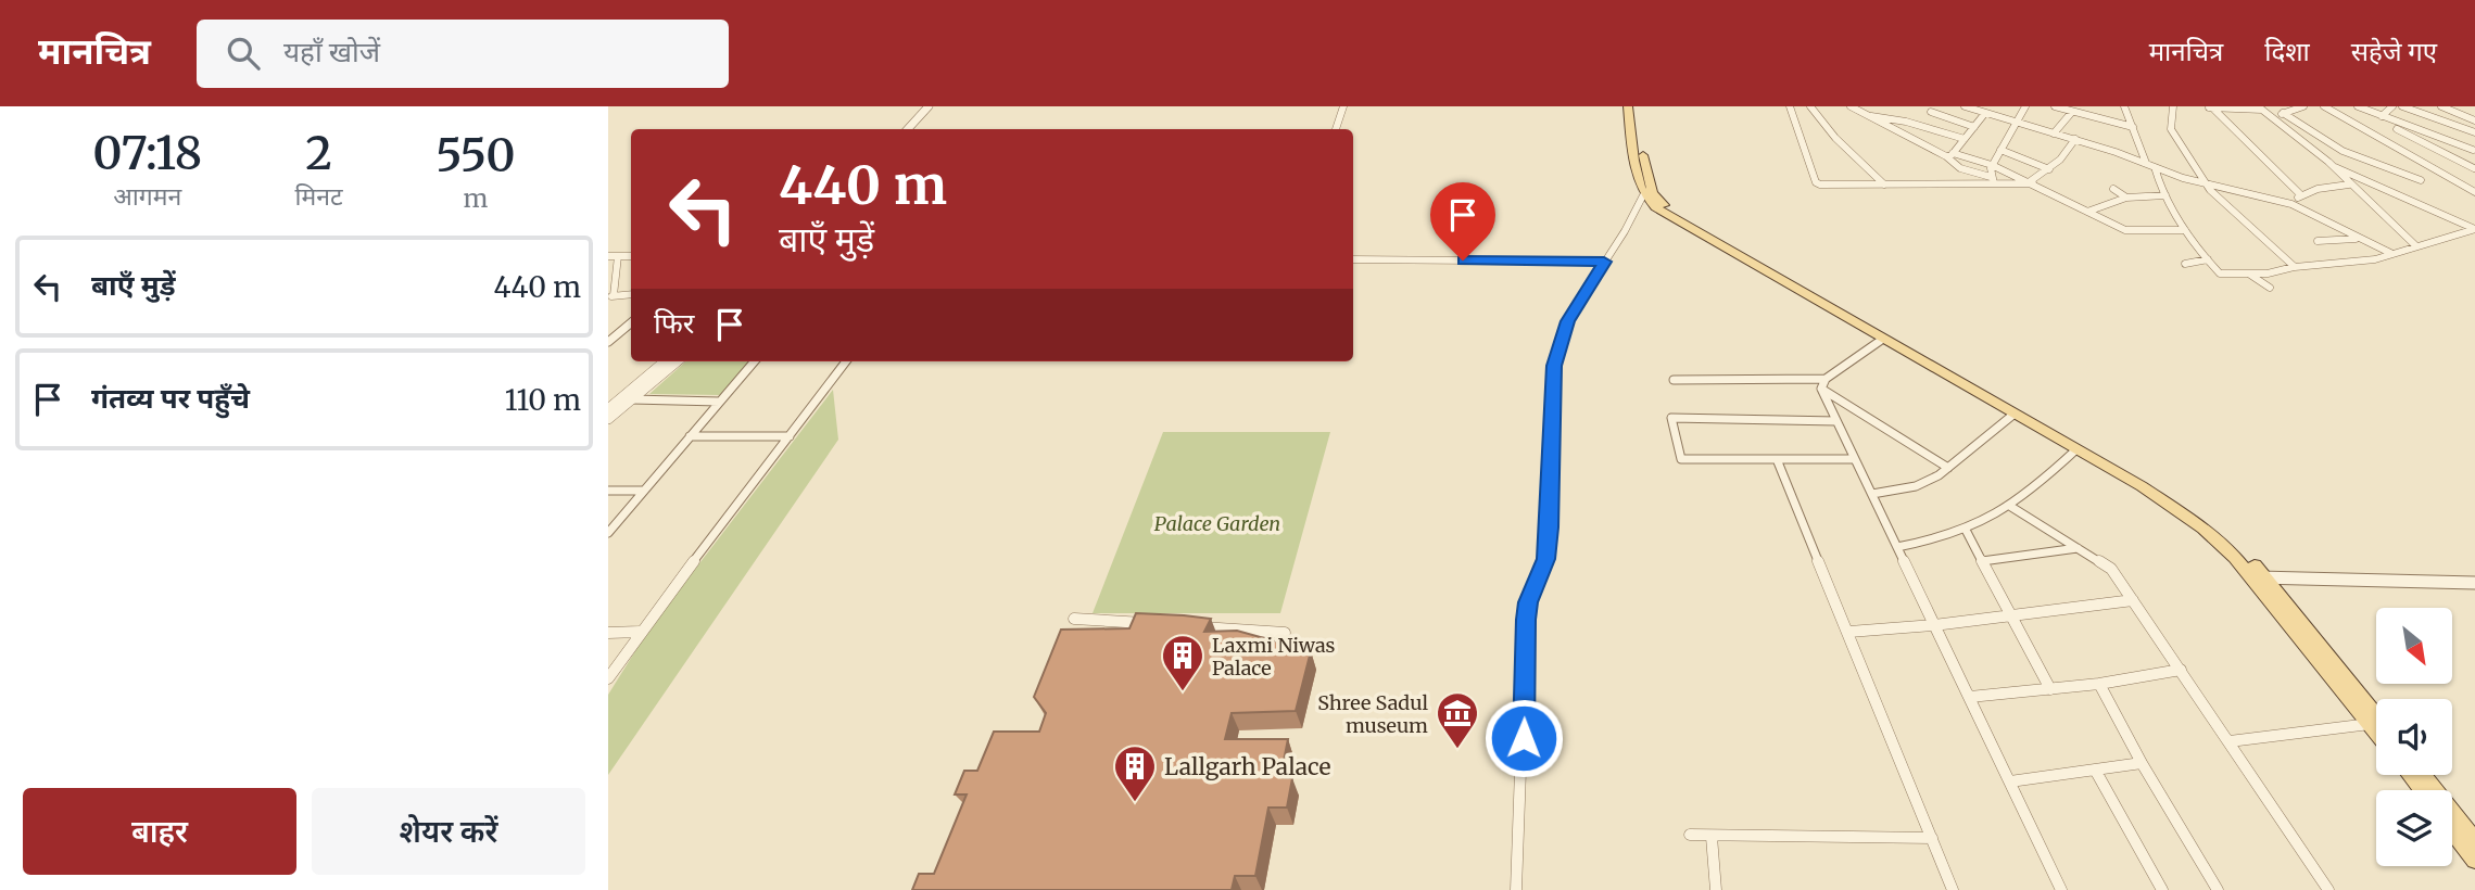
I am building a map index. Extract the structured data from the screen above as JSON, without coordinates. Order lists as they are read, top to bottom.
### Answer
{
  "parks": ["Palace Garden"],
  "places": {
    "building": ["Laxmi Niwas Palace", "Lallgarh Palace"],
    "museum": ["Shree Sadul museum"]
  },
  "north": "bottom right",
  "page": {
    "header": "मानचित्र",
    "search": "यहाँ खोजें",
    "nav": ["मानचित्र", "दिशा", "सहेजे गए"],
    "eta": [
      "07:18",
      "आगमन",
      "2",
      "मिनट",
      "550",
      "m"
    ],
    "turn": ["440 m", "बाएँ मुड़ें"],
    "list": [
      {
        "name": "बाएँ मुड़ें",
        "value": "440 m"
      },
      {
        "name": "गंतव्य पर पहुँचे",
        "value": "110 m"
      }
    ],
    "then": "फिर",
    "buttons": ["बाहर", "शेयर करें"]
  }
}
